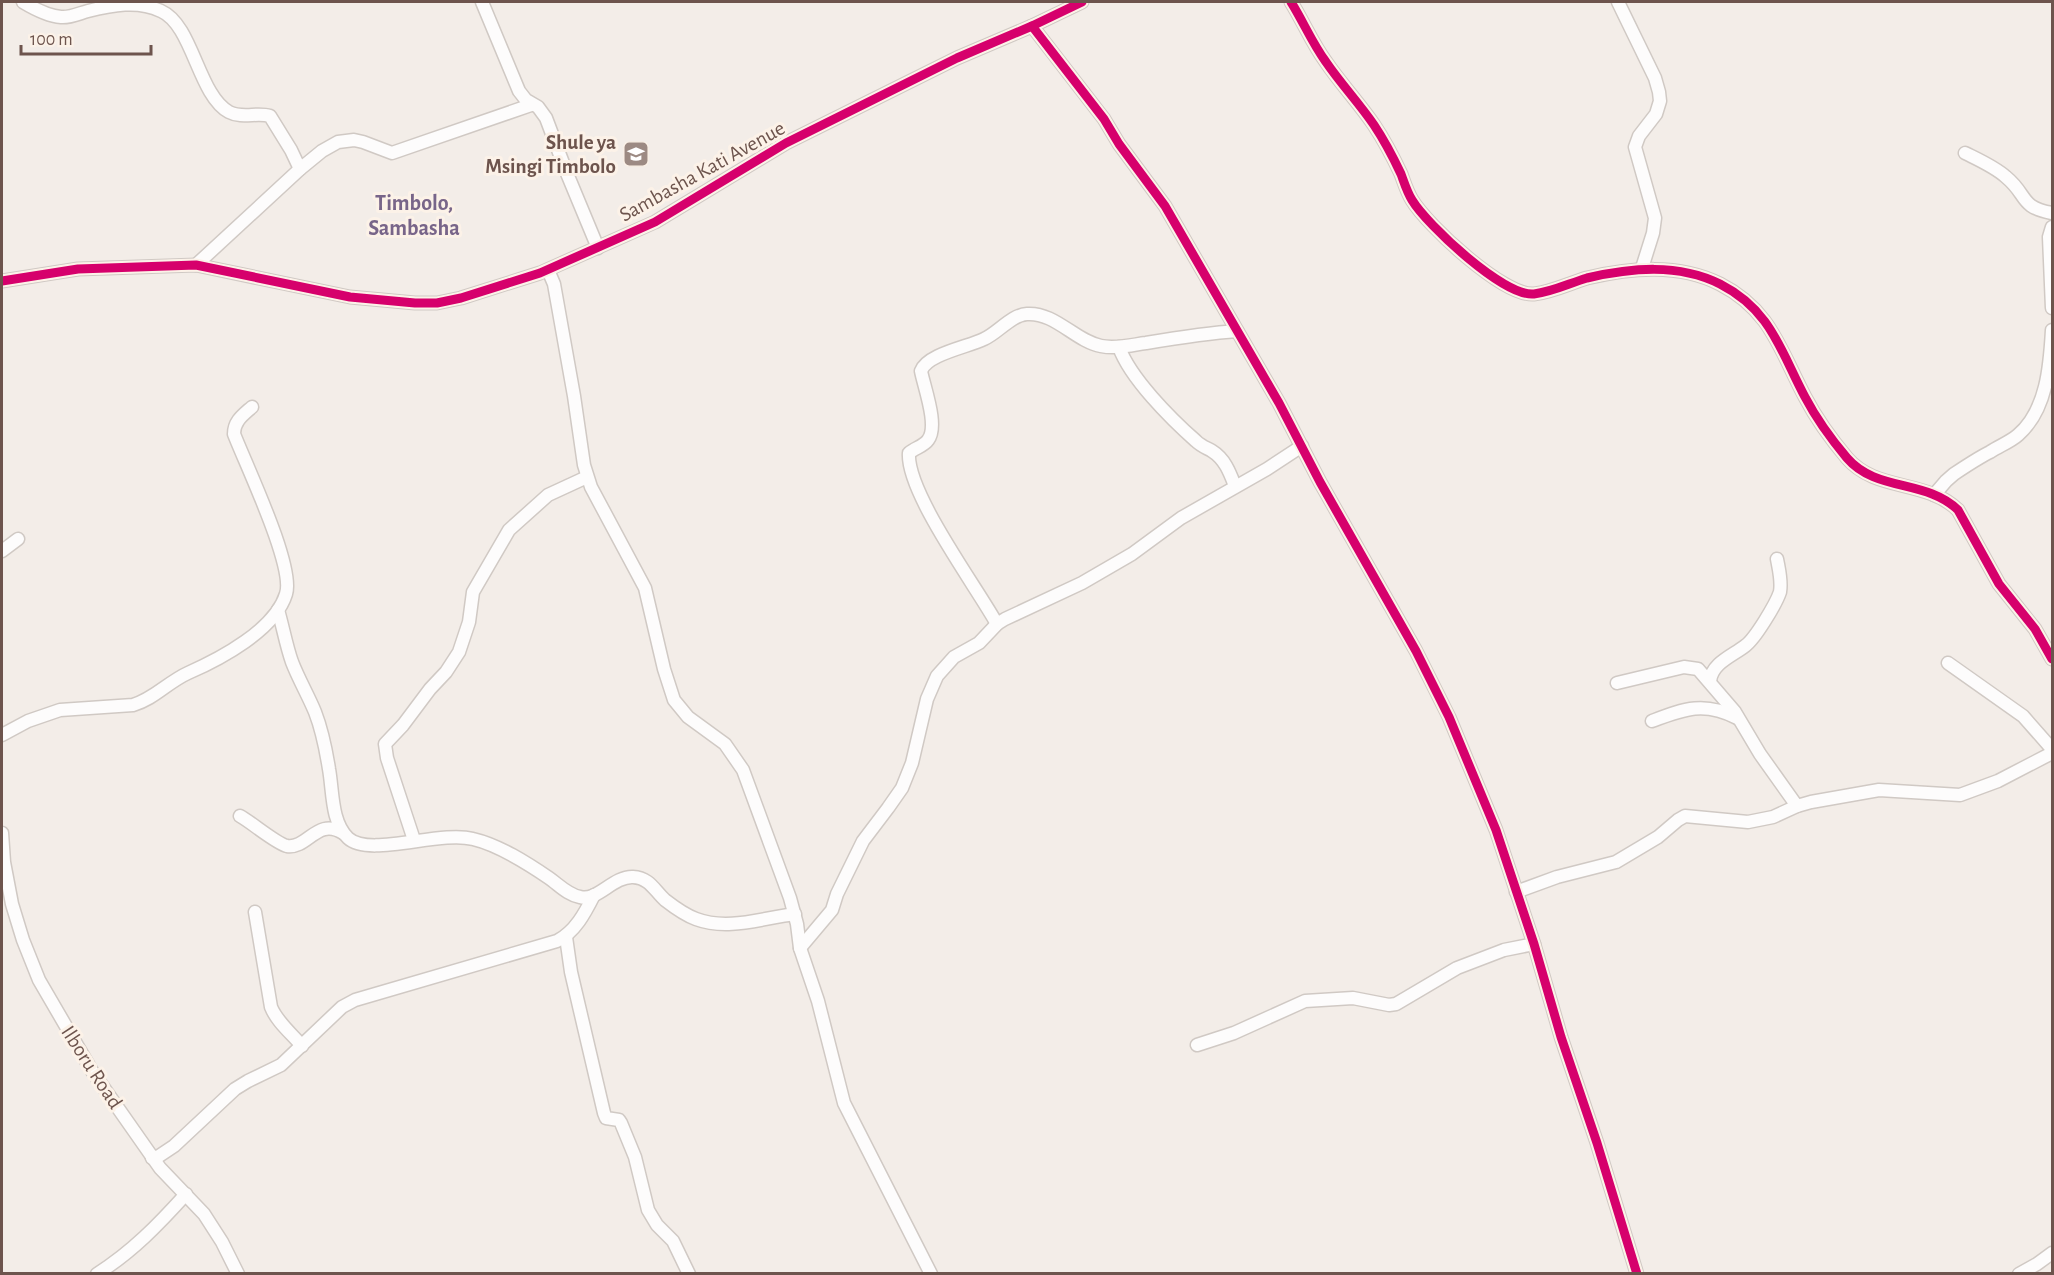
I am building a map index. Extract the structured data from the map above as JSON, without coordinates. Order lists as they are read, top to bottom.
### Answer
{
  "streets": {
    "street": ["Sambasha Kati Avenue", "Ilboru Road"]
  },
  "districts": ["Timbolo, Sambasha"],
  "places": {
    "school or university": ["Shule ya Msingi Timbolo"]
  },
  "scale_bar": "100 m"
}
